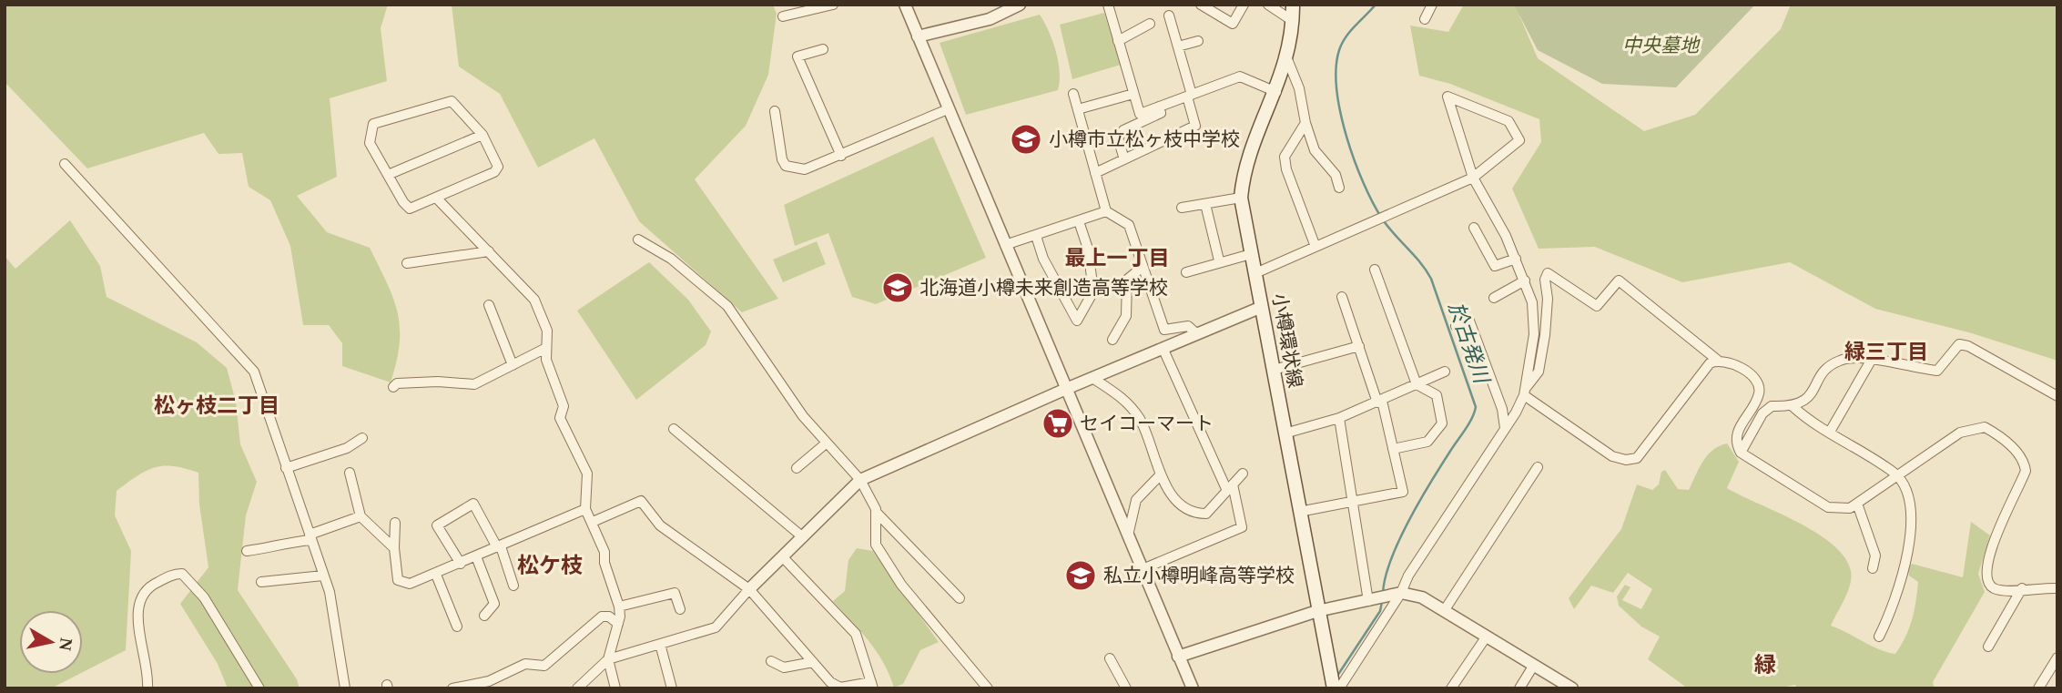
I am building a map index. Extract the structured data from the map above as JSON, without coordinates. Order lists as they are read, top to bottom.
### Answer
{
  "streets": {
    "main road": ["小樽環状線"]
  },
  "districts": [
    "最上一丁目",
    "緑三丁目",
    "松ヶ枝二丁目",
    "松ケ枝",
    "緑"
  ],
  "water": ["於古発川"],
  "parks": ["中央墓地"],
  "places": {
    "school or university": ["小樽市立松ヶ枝中学校", "北海道小樽未来創造高等学校", "私立小樽明峰高等学校"],
    "supermarket": ["セイコーマート"]
  },
  "north": "right"
}
